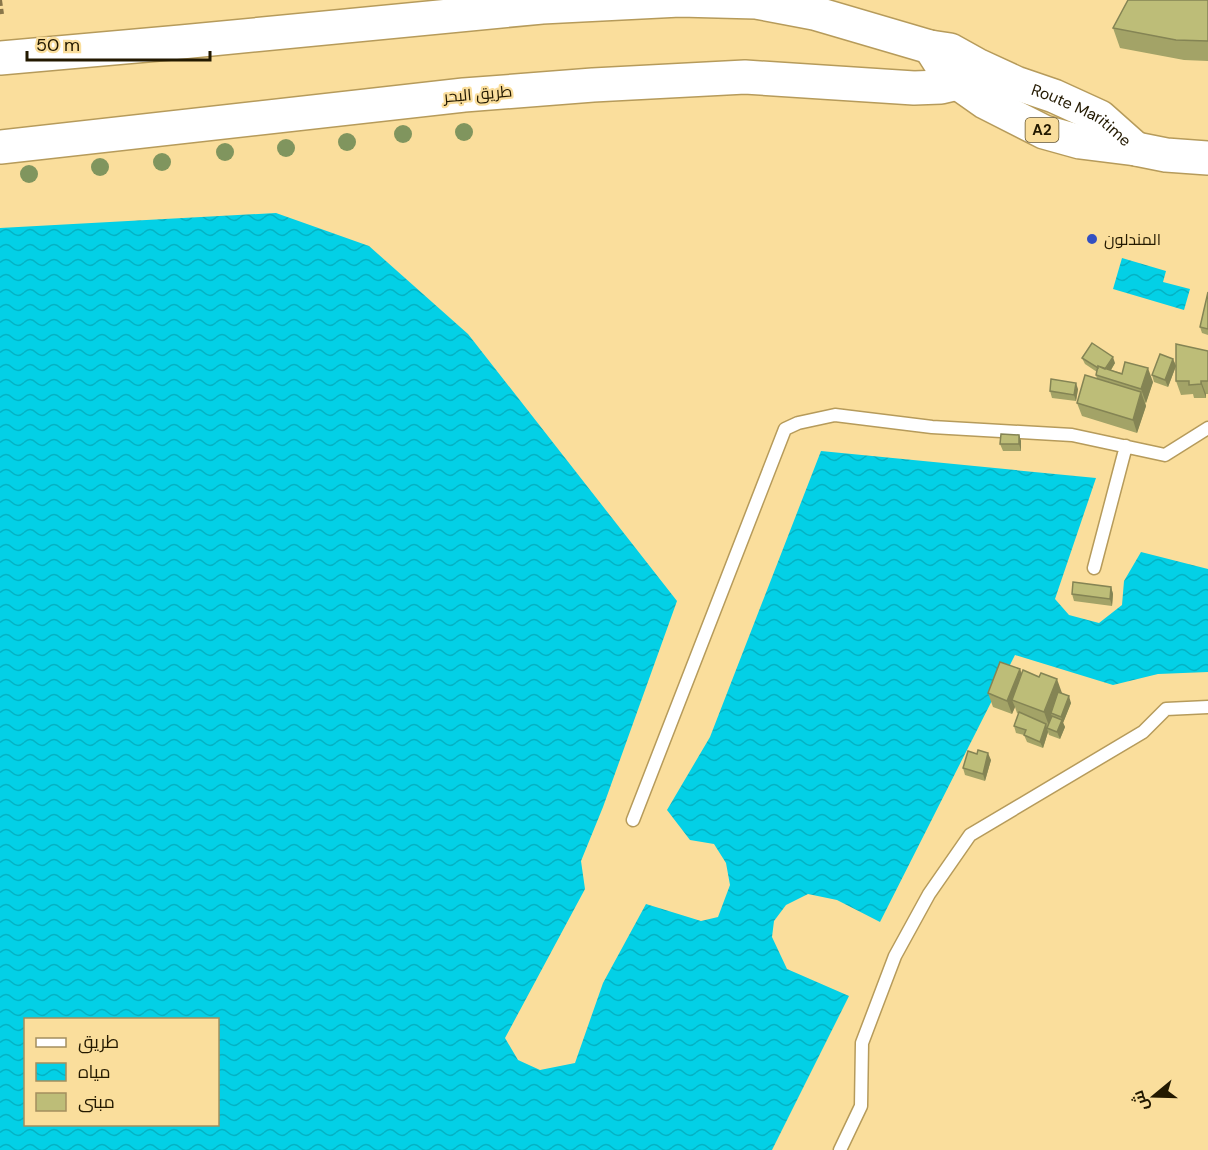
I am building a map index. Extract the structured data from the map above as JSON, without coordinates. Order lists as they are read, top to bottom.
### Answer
{
  "streets": {
    "main road": ["طريق البحر", "Route Maritime", "A2"]
  },
  "crossings": [
    ["طريق البحر", "Route Maritime"],
    ["طريق البحر", "A2"],
    ["Route Maritime", "A2"]
  ],
  "places": ["المندلون"],
  "legend": ["طريق", "مياه", "مبنى"],
  "scale_bar": "50 m",
  "north": "left"
}
